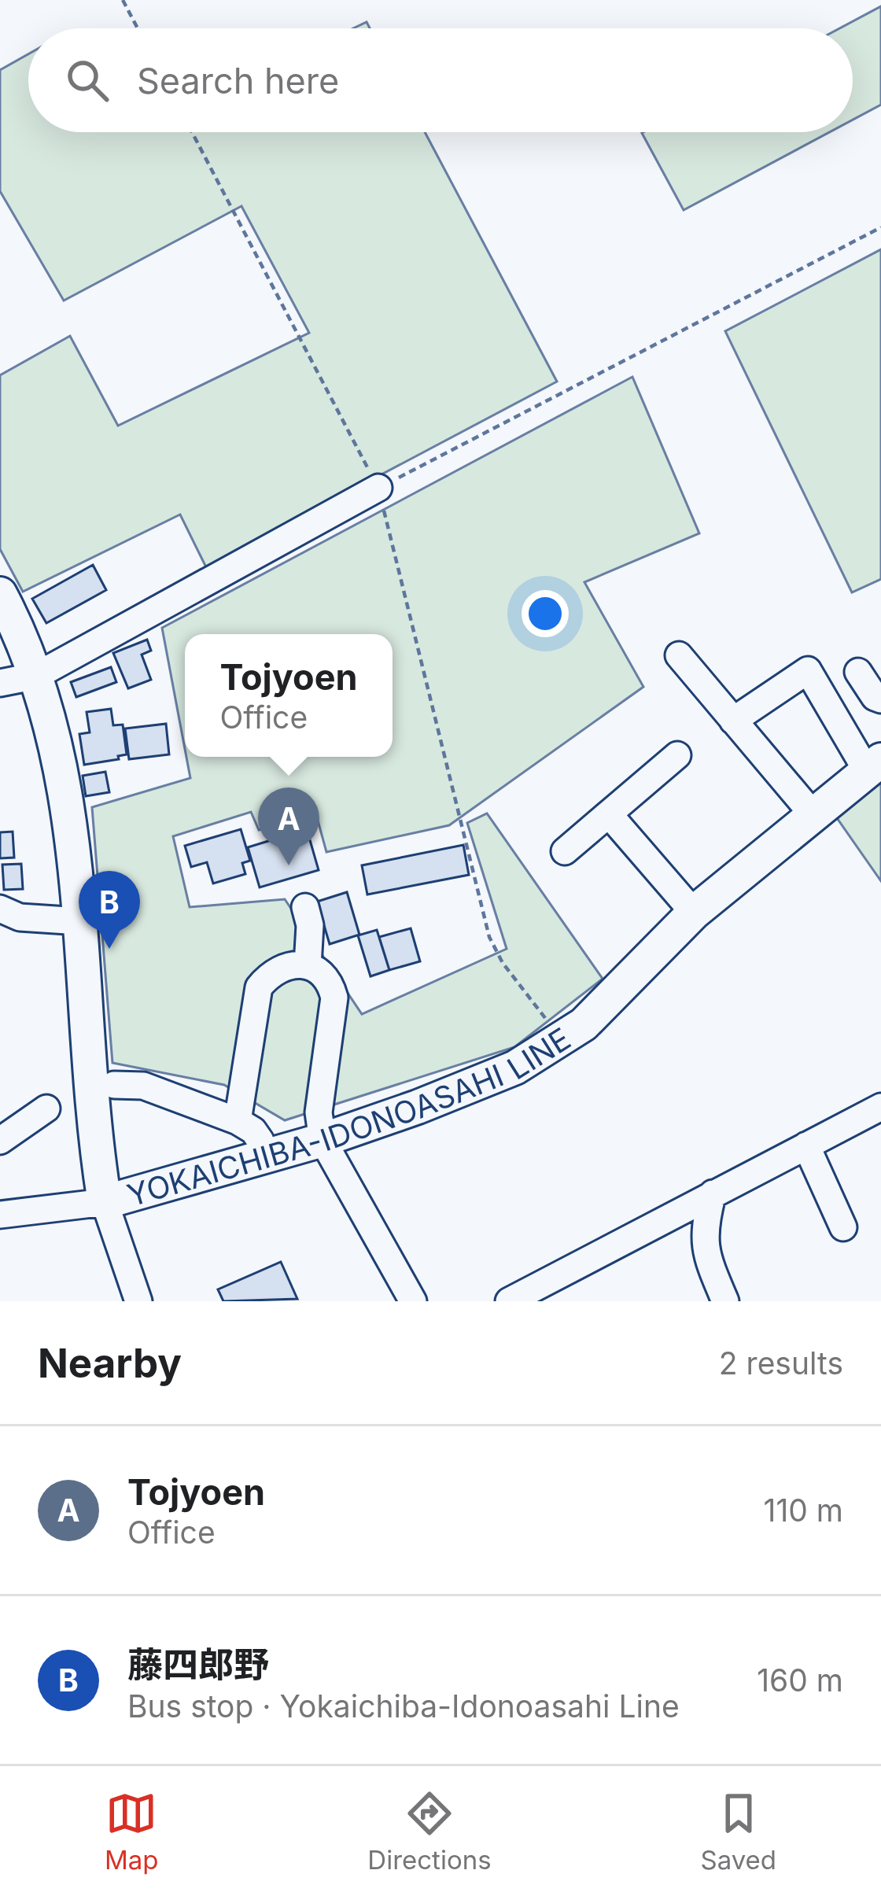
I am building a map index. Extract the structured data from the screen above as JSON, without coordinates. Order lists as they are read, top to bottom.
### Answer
{
  "streets": {
    "main road": ["YOKAICHIBA-IDONOASAHI LINE"]
  },
  "page": {
    "search": "Search here",
    "popup": ["Tojyoen", "Office"],
    "pins": ["A", "B"],
    "heading": ["Nearby", "2 results"],
    "list": [
      {
        "mark": "A",
        "name": "Tojyoen",
        "note": "Office",
        "value": "110 m"
      },
      {
        "mark": "B",
        "name": "藤四郎野",
        "note": "Bus stop · Yokaichiba-Idonoasahi Line",
        "value": "160 m"
      }
    ],
    "nav": ["Map", "Directions", "Saved"]
  }
}
